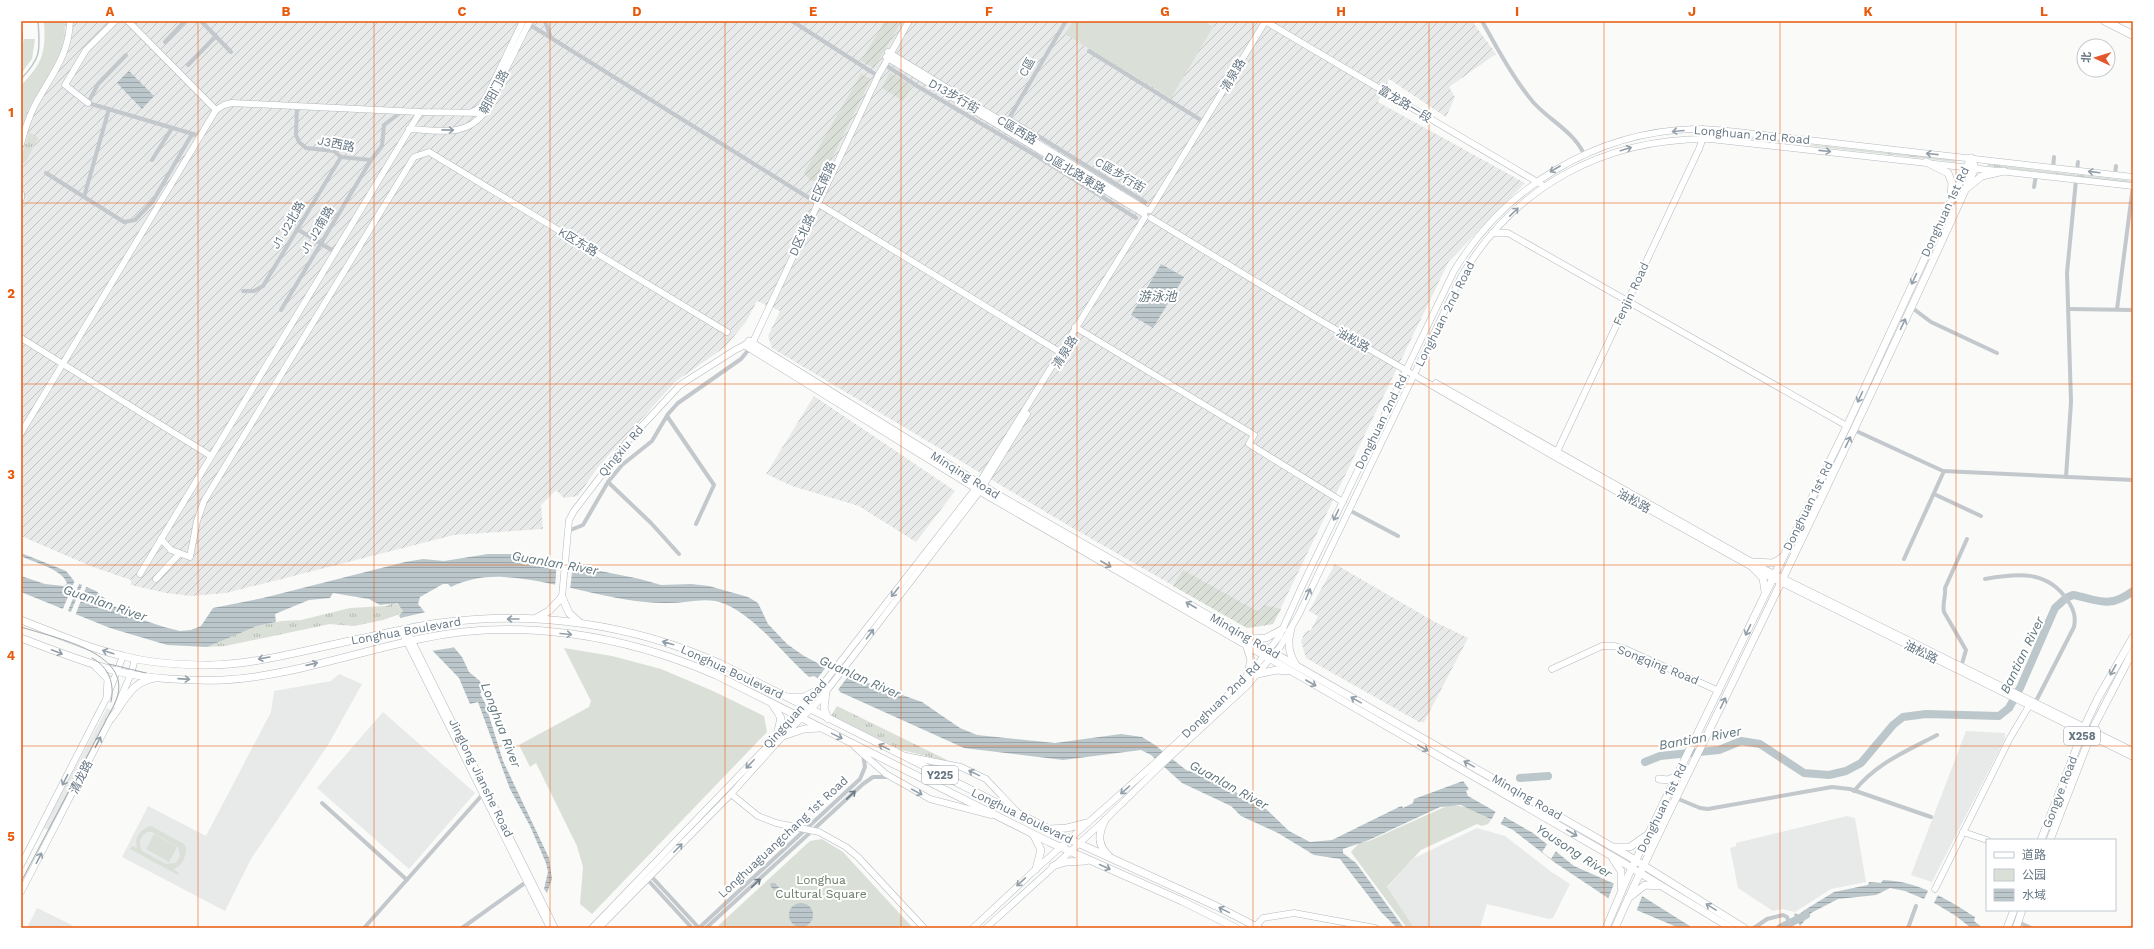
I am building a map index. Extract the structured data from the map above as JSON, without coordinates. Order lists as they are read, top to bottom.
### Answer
{
  "streets": {
    "main road": [
      "Donghuan 1st Rd",
      "Minqing Road",
      "Longhua Boulevard",
      "X258",
      "Y225",
      "Gongye Road"
    ],
    "street": [
      "C區",
      "清泉路",
      "朝阳门路",
      "D13步行街",
      "富龙路一段",
      "C區西路",
      "Longhuan 2nd Road",
      "J3西路",
      "D區北路東路",
      "C區步行街",
      "E区南路",
      "J1 J2北路",
      "J1 J2南路",
      "D区北路",
      "K区东路",
      "Fenjin Road",
      "油松路",
      "Donghuan 2nd Rd",
      "Qingxiu Rd",
      "Songqing Road",
      "Qingquan Road",
      "清龙路",
      "Jinglong Jianshe Road",
      "Longhuaguangchang 1st Road"
    ]
  },
  "crossings": [
    ["C區", "C區西路"],
    ["C區", "C區步行街"],
    ["清泉路", "富龙路一段"],
    ["清泉路", "C區西路"],
    ["清泉路", "D區北路東路"],
    ["清泉路", "油松路"],
    ["清泉路", "Minqing Road"],
    ["清泉路", "Qingquan Road"],
    ["D13步行街", "C區西路"],
    ["D13步行街", "D區北路東路"],
    ["D13步行街", "E区南路"],
    ["富龙路一段", "Longhuan 2nd Road"],
    ["C區西路", "D區北路東路"],
    ["C區西路", "C區步行街"],
    ["C區西路", "E区南路"],
    ["C區西路", "油松路"],
    ["Longhuan 2nd Road", "Donghuan 1st Rd"],
    ["Longhuan 2nd Road", "Fenjin Road"],
    ["Longhuan 2nd Road", "油松路"],
    ["Longhuan 2nd Road", "Donghuan 2nd Rd"],
    ["J3西路", "J1 J2北路"],
    ["J3西路", "J1 J2南路"],
    ["D區北路東路", "E区南路"],
    ["D區北路東路", "油松路"],
    ["E区南路", "D区北路"],
    ["Donghuan 1st Rd", "油松路"],
    ["Donghuan 1st Rd", "Minqing Road"],
    ["Donghuan 1st Rd", "Songqing Road"],
    ["D区北路", "Qingxiu Rd"],
    ["D区北路", "Minqing Road"],
    ["Fenjin Road", "油松路"],
    ["油松路", "Donghuan 2nd Rd"],
    ["油松路", "Gongye Road"],
    ["Donghuan 2nd Rd", "Minqing Road"],
    ["Donghuan 2nd Rd", "Longhua Boulevard"],
    ["Qingxiu Rd", "Minqing Road"],
    ["Minqing Road", "Qingquan Road"],
    ["Longhua Boulevard", "Qingquan Road"],
    ["Longhua Boulevard", "清龙路"],
    ["Longhua Boulevard", "Jinglong Jianshe Road"],
    ["Longhua Boulevard", "Longhuaguangchang 1st Road"],
    ["Qingquan Road", "Longhuaguangchang 1st Road"]
  ],
  "water": [
    "游泳池",
    "Guanlan River",
    "Bantian River",
    "Longhua River",
    "Yousong River"
  ],
  "parks": ["Longhua Cultural Square"],
  "legend": ["道路", "公园", "水域"],
  "north": "left",
  "grid": {
    "columns": [
      "A",
      "B",
      "C",
      "D",
      "E",
      "F",
      "G",
      "H",
      "I",
      "J",
      "K",
      "L"
    ],
    "rows": [
      "1",
      "2",
      "3",
      "4",
      "5"
    ]
  }
}
